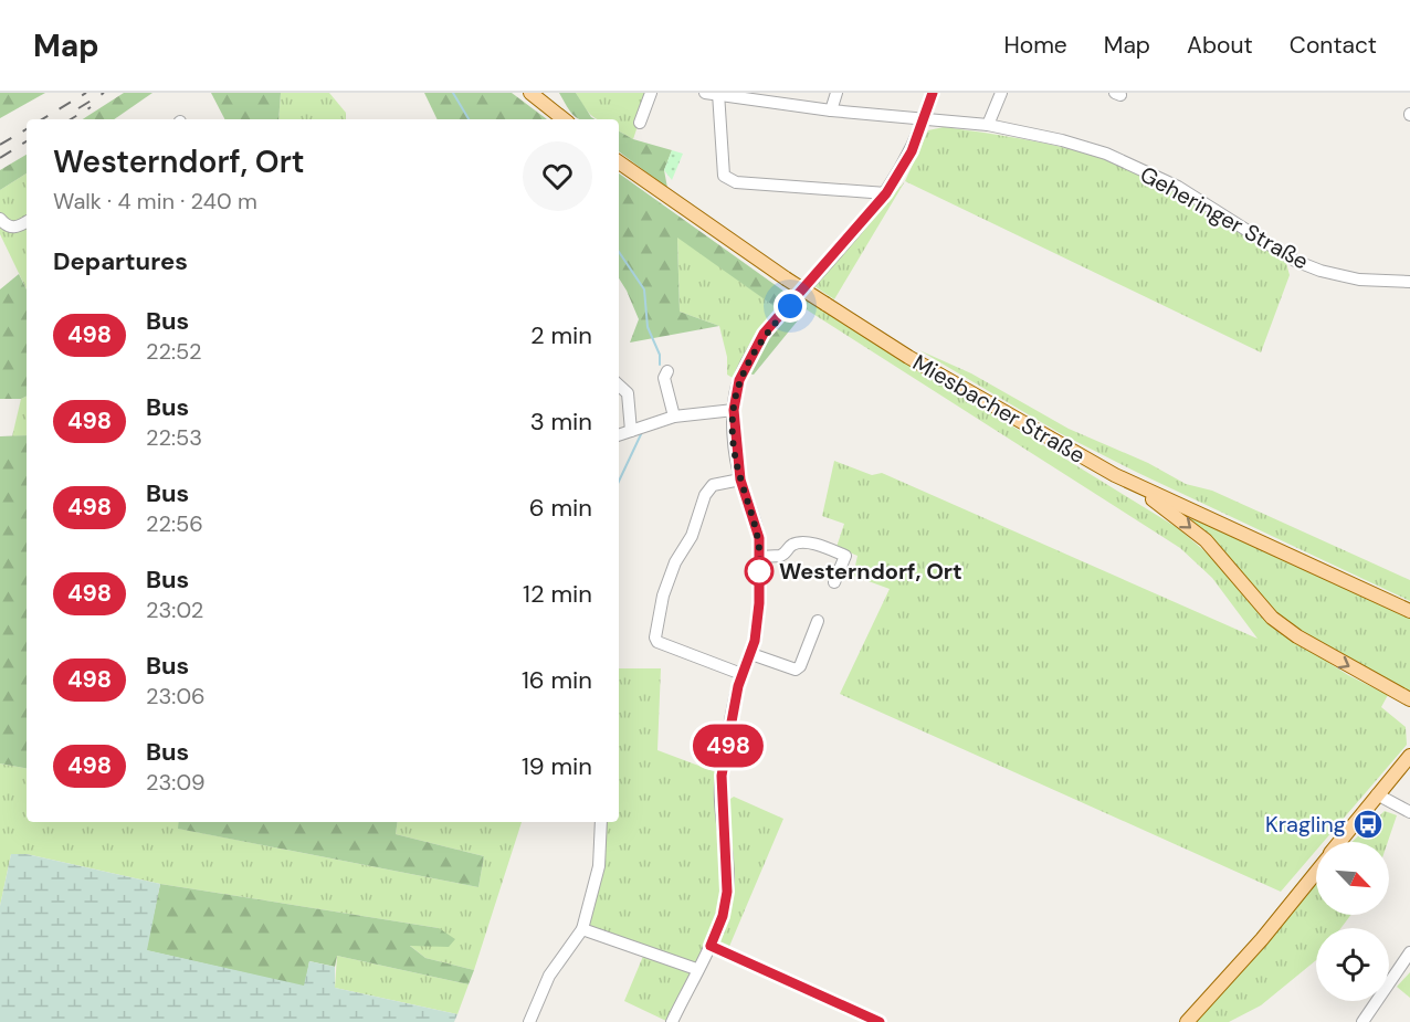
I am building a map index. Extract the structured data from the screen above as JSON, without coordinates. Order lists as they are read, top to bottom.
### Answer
{
  "streets": {
    "main road": ["Miesbacher Straße"],
    "street": ["Geheringer Straße"]
  },
  "places": {
    "other": ["Westerndorf, Ort"],
    "bus stop": ["Kragling"]
  },
  "lines": ["bus line 498"],
  "north": "bottom right",
  "page": {
    "header": "Map",
    "nav": [
      "Home",
      "Map",
      "About",
      "Contact"
    ],
    "on_map": "498",
    "heading": [
      ["Westerndorf, Ort", "Walk · 4 min · 240 m"],
      "Departures"
    ],
    "list": [
      {
        "mark": "498",
        "name": "Bus",
        "note": "22:52",
        "value": "2 min"
      },
      {
        "mark": "498",
        "name": "Bus",
        "note": "22:53",
        "value": "3 min"
      },
      {
        "mark": "498",
        "name": "Bus",
        "note": "22:56",
        "value": "6 min"
      },
      {
        "mark": "498",
        "name": "Bus",
        "note": "23:02",
        "value": "12 min"
      },
      {
        "mark": "498",
        "name": "Bus",
        "note": "23:06",
        "value": "16 min"
      },
      {
        "mark": "498",
        "name": "Bus",
        "note": "23:09",
        "value": "19 min"
      }
    ]
  }
}
